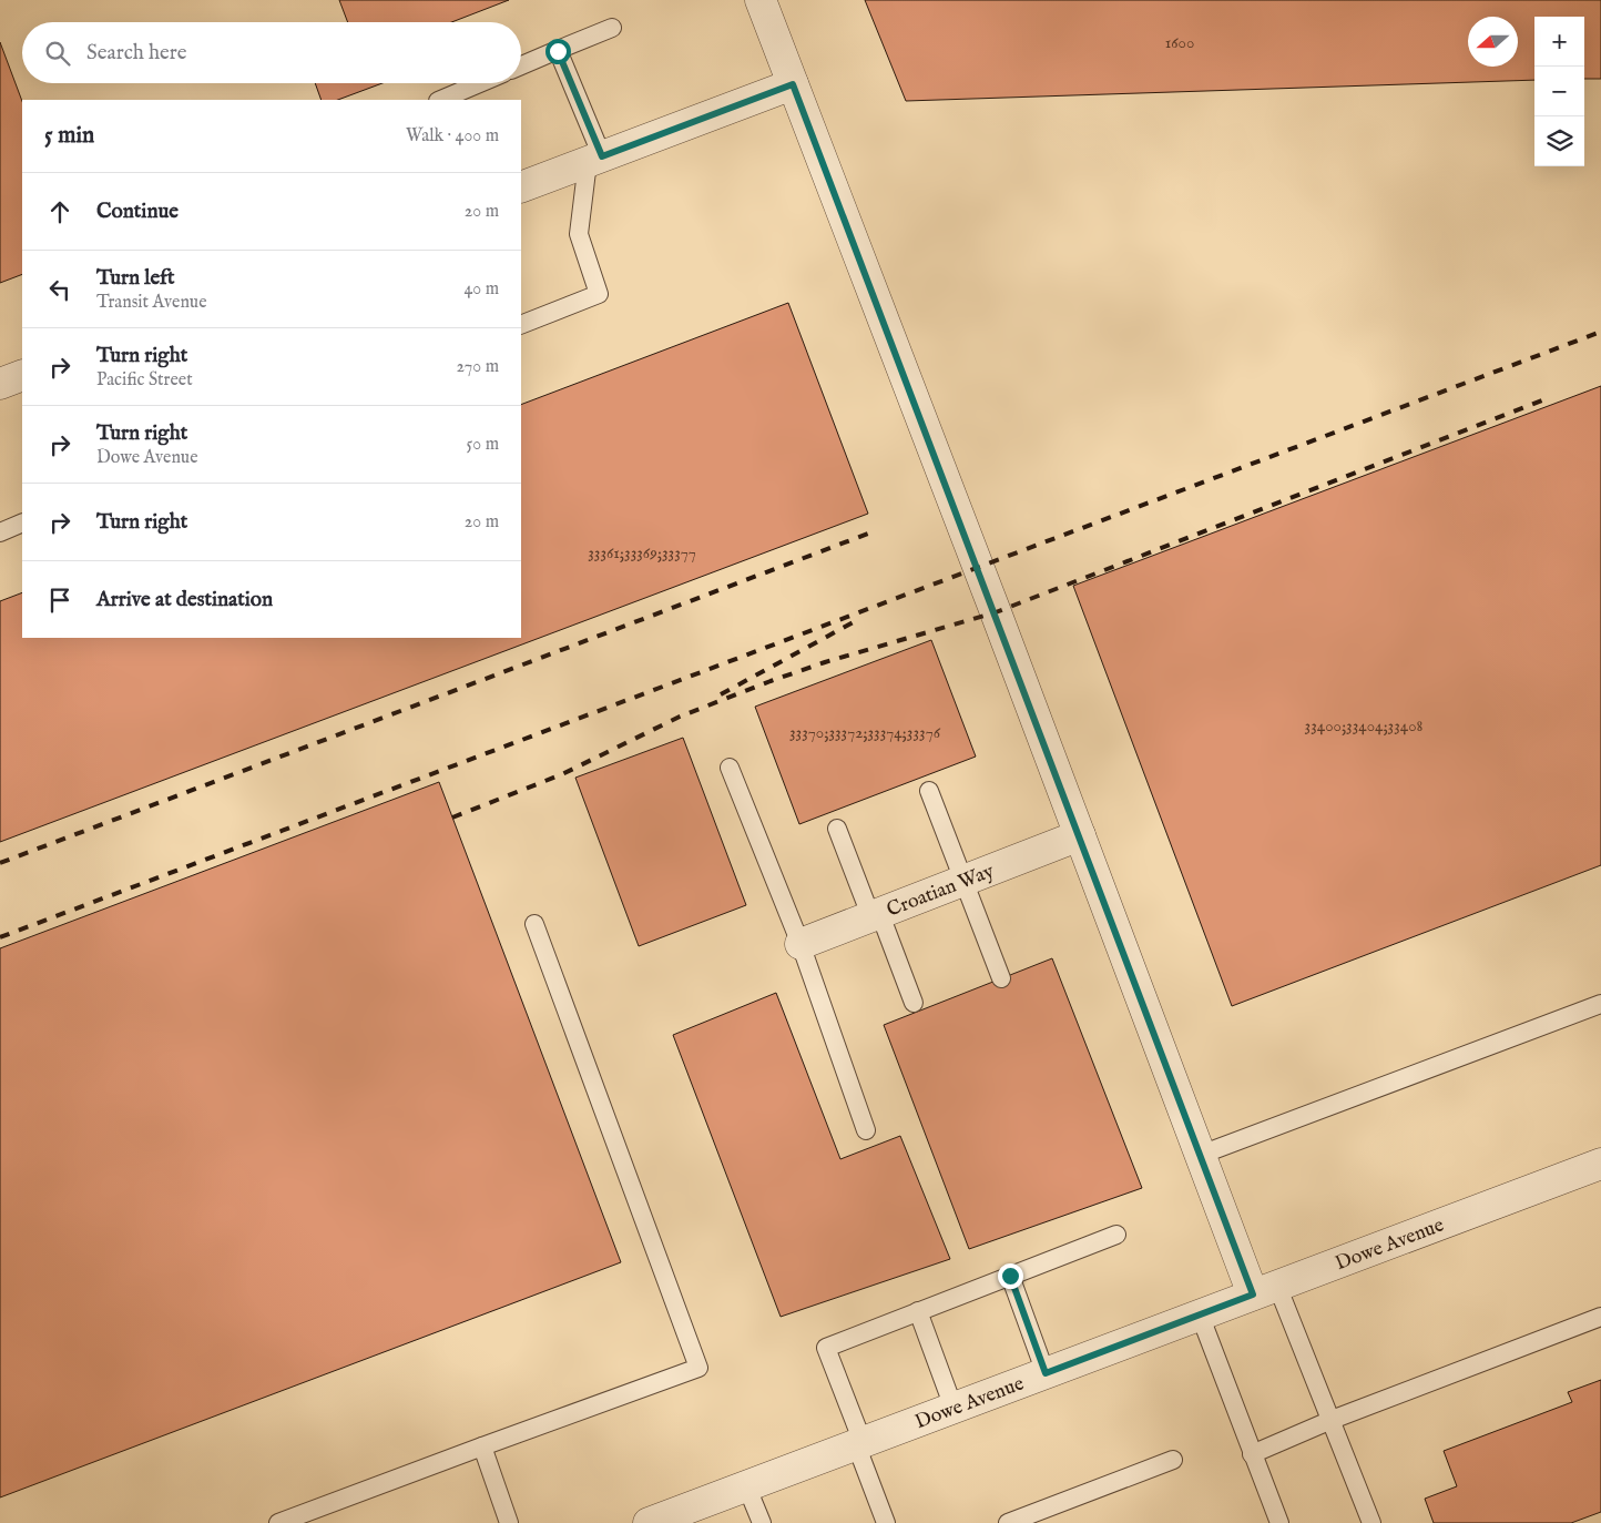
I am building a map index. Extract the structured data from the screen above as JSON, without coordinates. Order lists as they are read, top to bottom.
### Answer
{
  "streets": {
    "street": ["Croatian Way", "Dowe Avenue"]
  },
  "house_numbers": [
    "1600",
    "33361;33369;33377",
    "33400;33404;33408",
    "33370;33372;33374;33376"
  ],
  "north": "left",
  "page": {
    "map_buttons": ["+", "−"],
    "search": "Search here",
    "heading": ["5 min", "Walk · 400 m"],
    "list": [
      ["Continue", "20 m"],
      ["Turn left", "Transit Avenue", "40 m"],
      ["Turn right", "Pacific Street", "270 m"],
      ["Turn right", "Dowe Avenue", "50 m"],
      ["Turn right", "20 m"],
      "Arrive at destination"
    ]
  }
}
